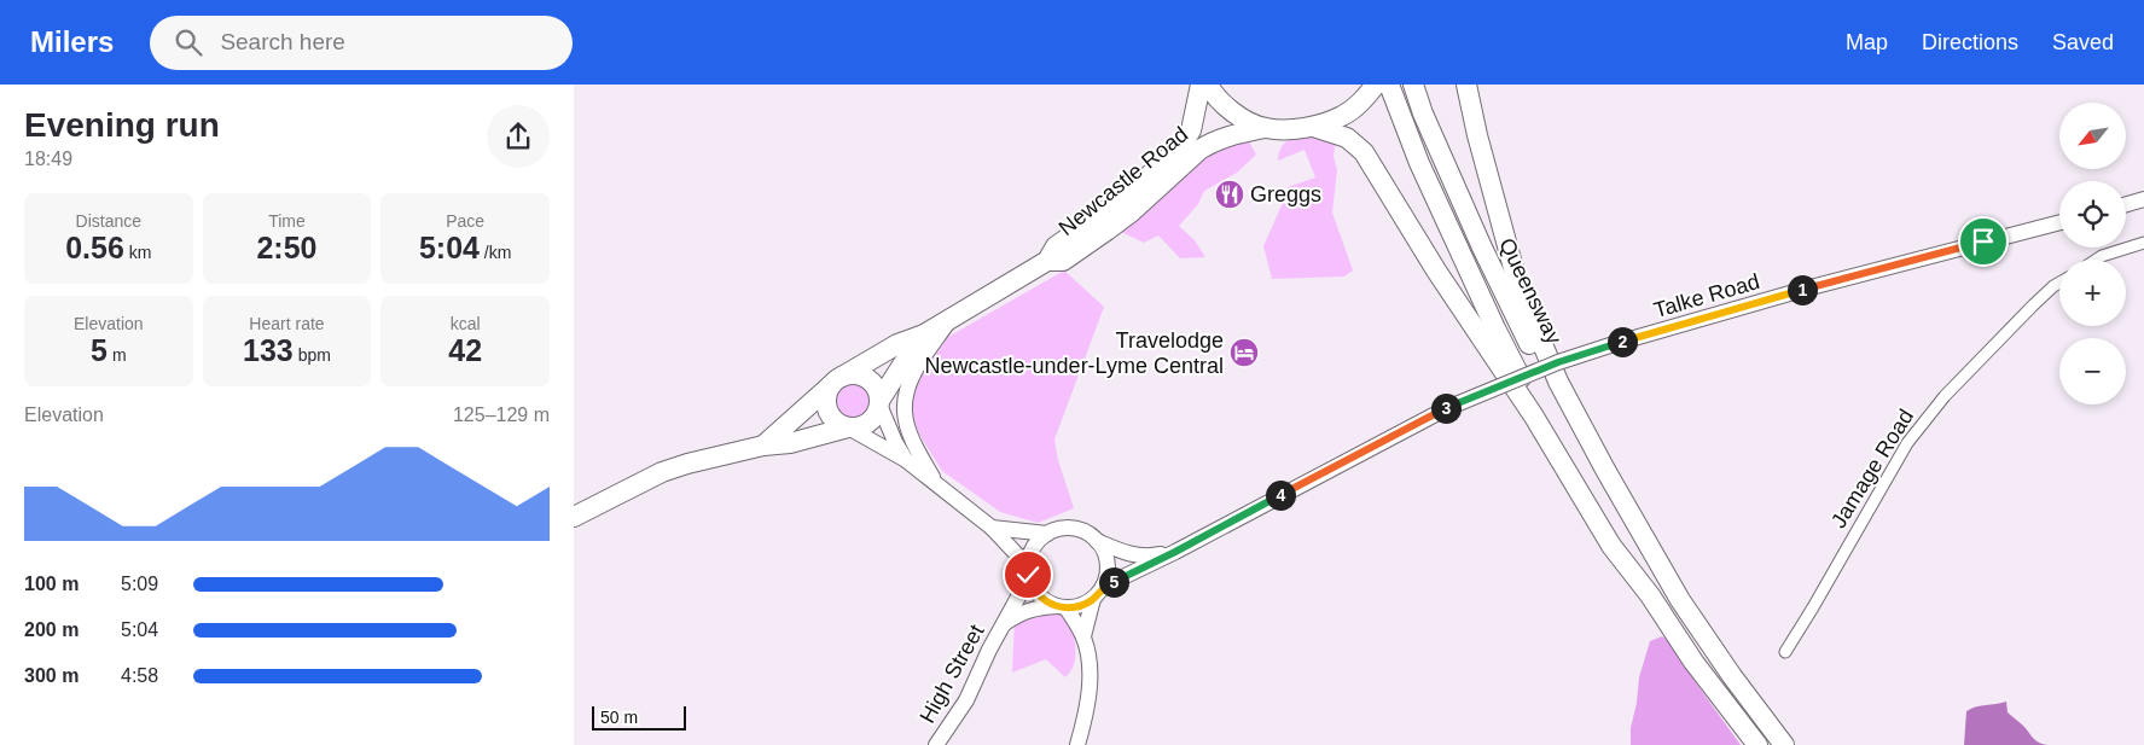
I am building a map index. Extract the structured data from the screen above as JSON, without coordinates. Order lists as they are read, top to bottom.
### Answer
{
  "streets": {
    "highway": ["Newcastle Road", "Queensway"],
    "street": ["Talke Road", "Jamage Road", "High Street"]
  },
  "crossings": [
    ["Talke Road", "High Street"]
  ],
  "places": {
    "restaurant": ["Greggs"],
    "hotel": ["Travelodge Newcastle-under-Lyme Central"]
  },
  "scale_bar": "50 m",
  "north": "bottom left",
  "page": {
    "header": "Milers",
    "search": "Search here",
    "nav": ["Map", "Directions", "Saved"],
    "heading": ["Evening run", "18:49"],
    "map_buttons": ["+", "−"],
    "stats": [
      ["Distance", "0.56 km"],
      ["Time", "2:50"],
      ["Pace", "5:04 /km"],
      ["Elevation", "5 m"],
      ["Heart rate", "133 bpm"],
      ["kcal", "42"]
    ],
    "pins": [
      "1",
      "2",
      "3",
      "4",
      "5"
    ],
    "chart": ["Elevation", "125–129 m"],
    "list": [
      {
        "name": "100 m",
        "note": "5:09"
      },
      {
        "name": "200 m",
        "note": "5:04"
      },
      {
        "name": "300 m",
        "note": "4:58"
      }
    ],
    "scale": "50 m"
  }
}
